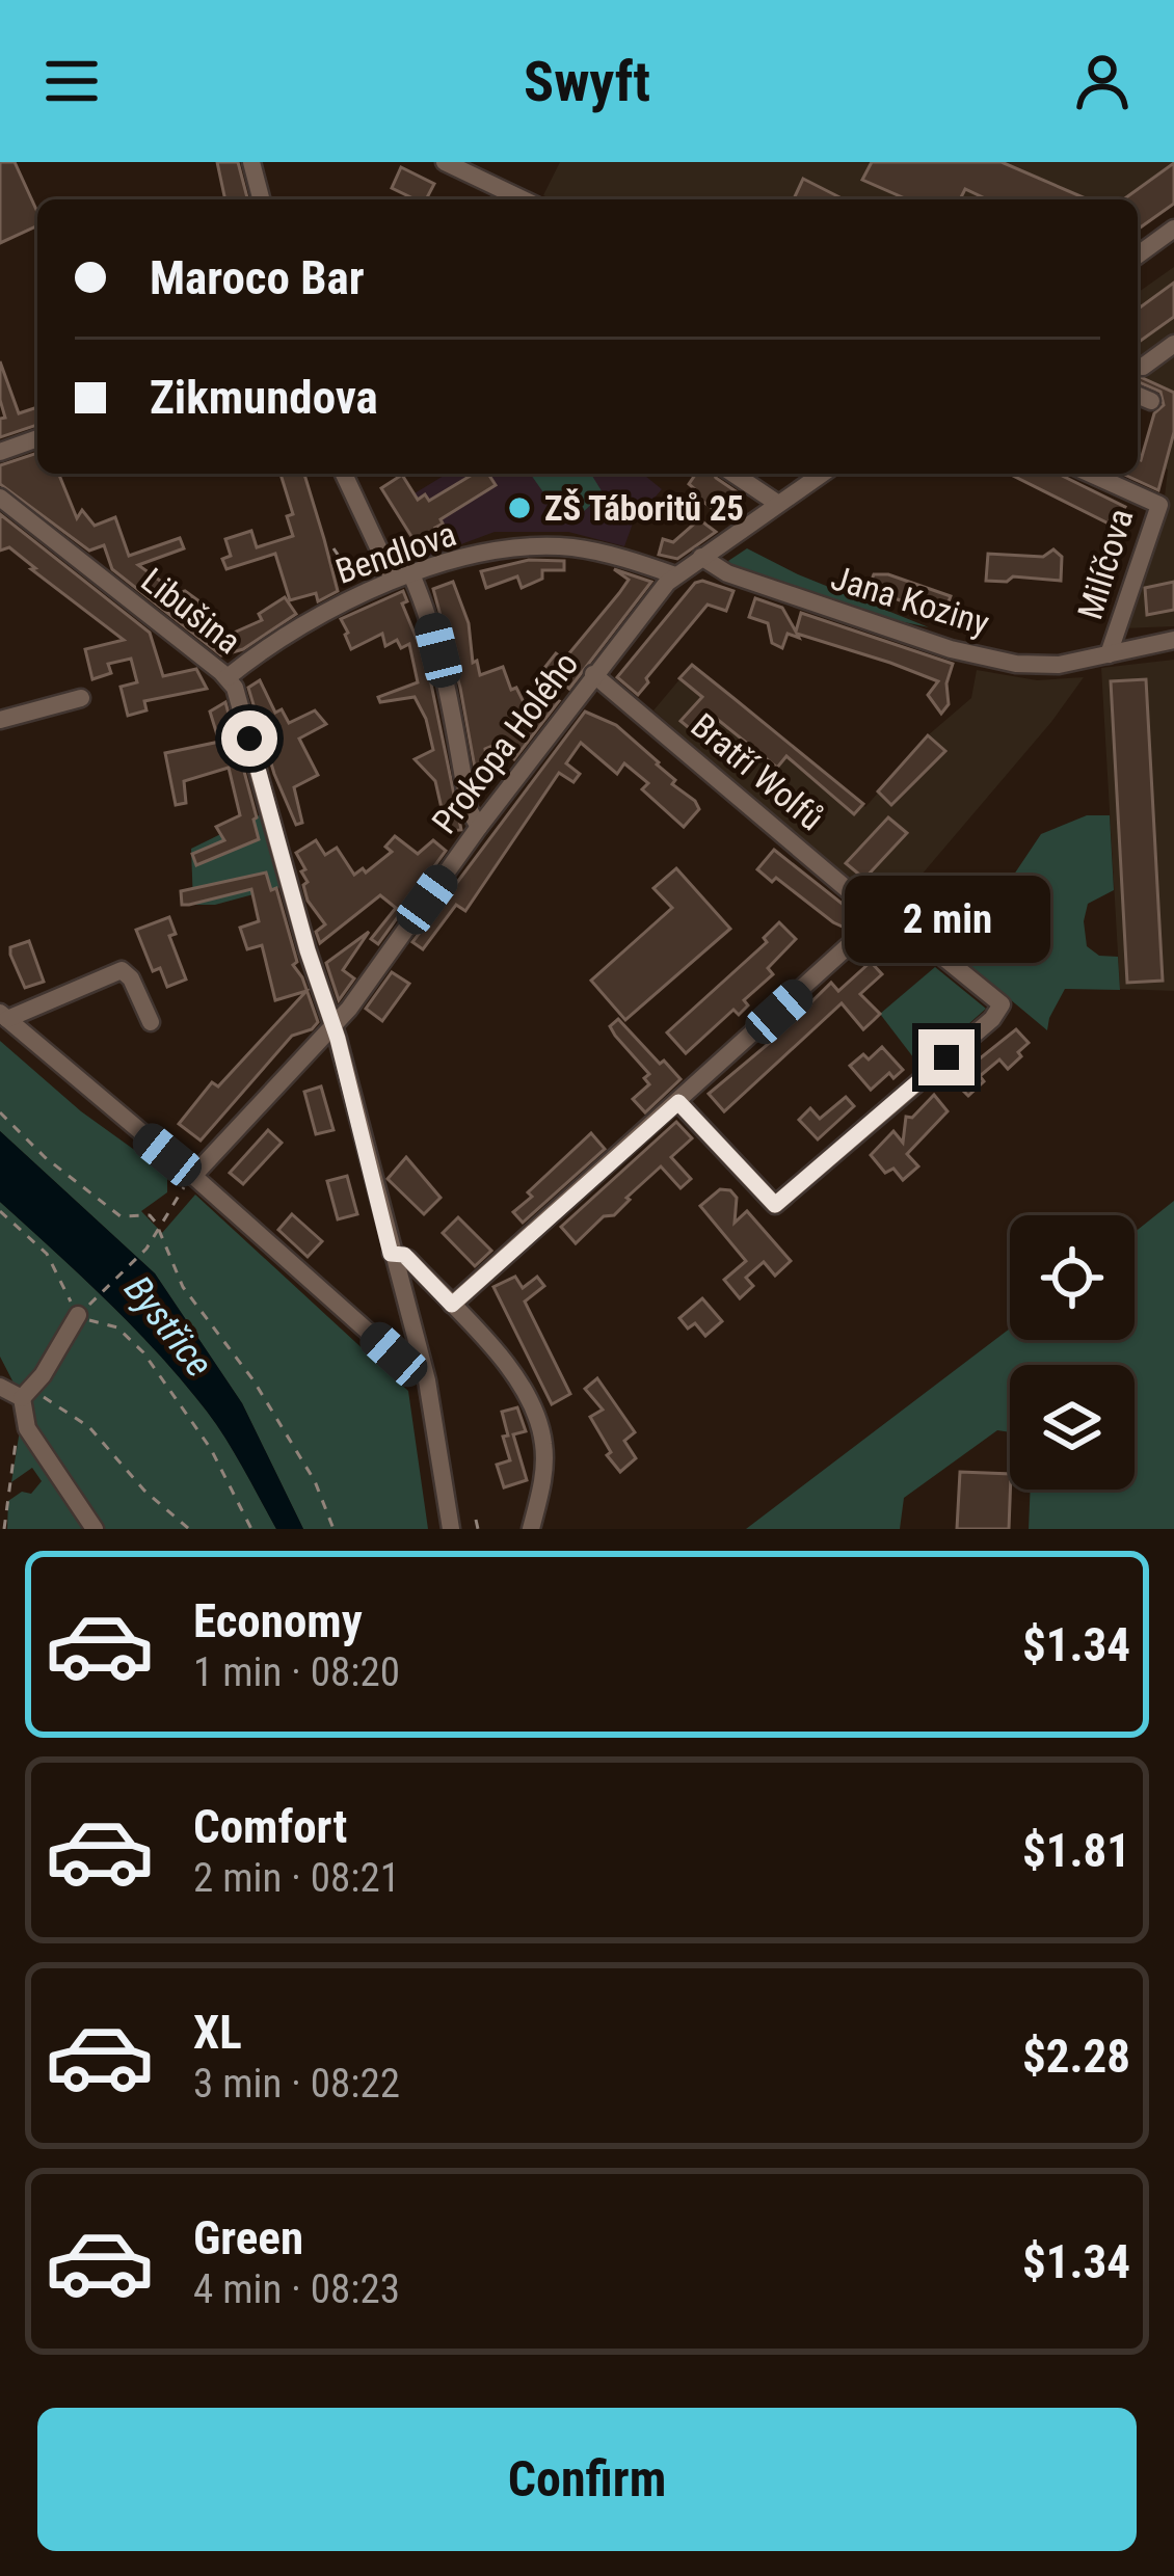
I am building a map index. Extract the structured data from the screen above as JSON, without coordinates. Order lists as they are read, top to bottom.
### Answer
{
  "streets": {
    "street": [
      "Bendlova",
      "Milíčova",
      "Jana Koziny",
      "Libušina",
      "Prokopa Holého",
      "Bratří Wolfů"
    ]
  },
  "crossings": [
    ["Bendlova", "Libušina"],
    ["Bendlova", "Prokopa Holého"],
    ["Milíčova", "Jana Koziny"],
    ["Jana Koziny", "Prokopa Holého"],
    ["Libušina", "Prokopa Holého"],
    ["Prokopa Holého", "Bratří Wolfů"]
  ],
  "water": ["Bystřice"],
  "places": ["ZŠ Táboritů 25"],
  "page": {
    "header": "Swyft",
    "banner": ["Maroco Bar", "Zikmundova"],
    "bubble": "2 min",
    "list": [
      {
        "name": "Economy",
        "note": "1 min · 08:20",
        "value": "$1.34"
      },
      {
        "name": "Comfort",
        "note": "2 min · 08:21",
        "value": "$1.81"
      },
      {
        "name": "XL",
        "note": "3 min · 08:22",
        "value": "$2.28"
      },
      {
        "name": "Green",
        "note": "4 min · 08:23",
        "value": "$1.34"
      }
    ],
    "buttons": "Confirm"
  }
}
